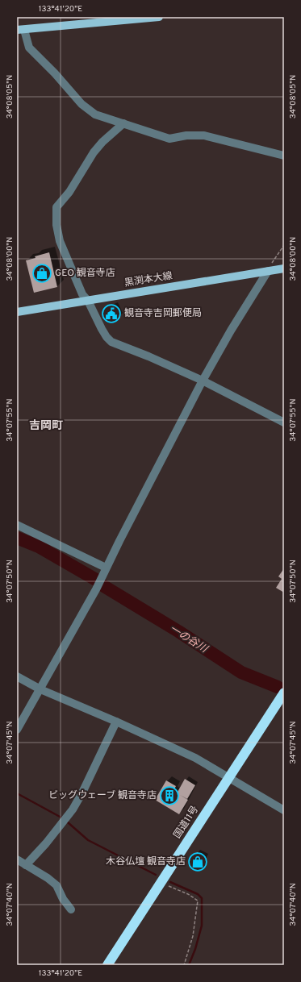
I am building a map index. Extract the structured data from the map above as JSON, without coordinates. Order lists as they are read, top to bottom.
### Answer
{
  "streets": {
    "highway": ["国道11号"],
    "main road": ["黒渕本大線"]
  },
  "districts": ["吉岡町"],
  "water": ["一の谷川"],
  "places": {
    "shop": ["GEO 観音寺店", "木谷仏壇 観音寺店"],
    "public building": ["観音寺吉岡郵便局"],
    "building": ["ビッグウェーブ 観音寺店"]
  },
  "coordinates": [
    "133°41'20\"E",
    "34°08'05\"N",
    "34°08'00\"N",
    "34°07'55\"N",
    "34°07'50\"N",
    "34°07'45\"N",
    "34°07'40\"N"
  ]
}
